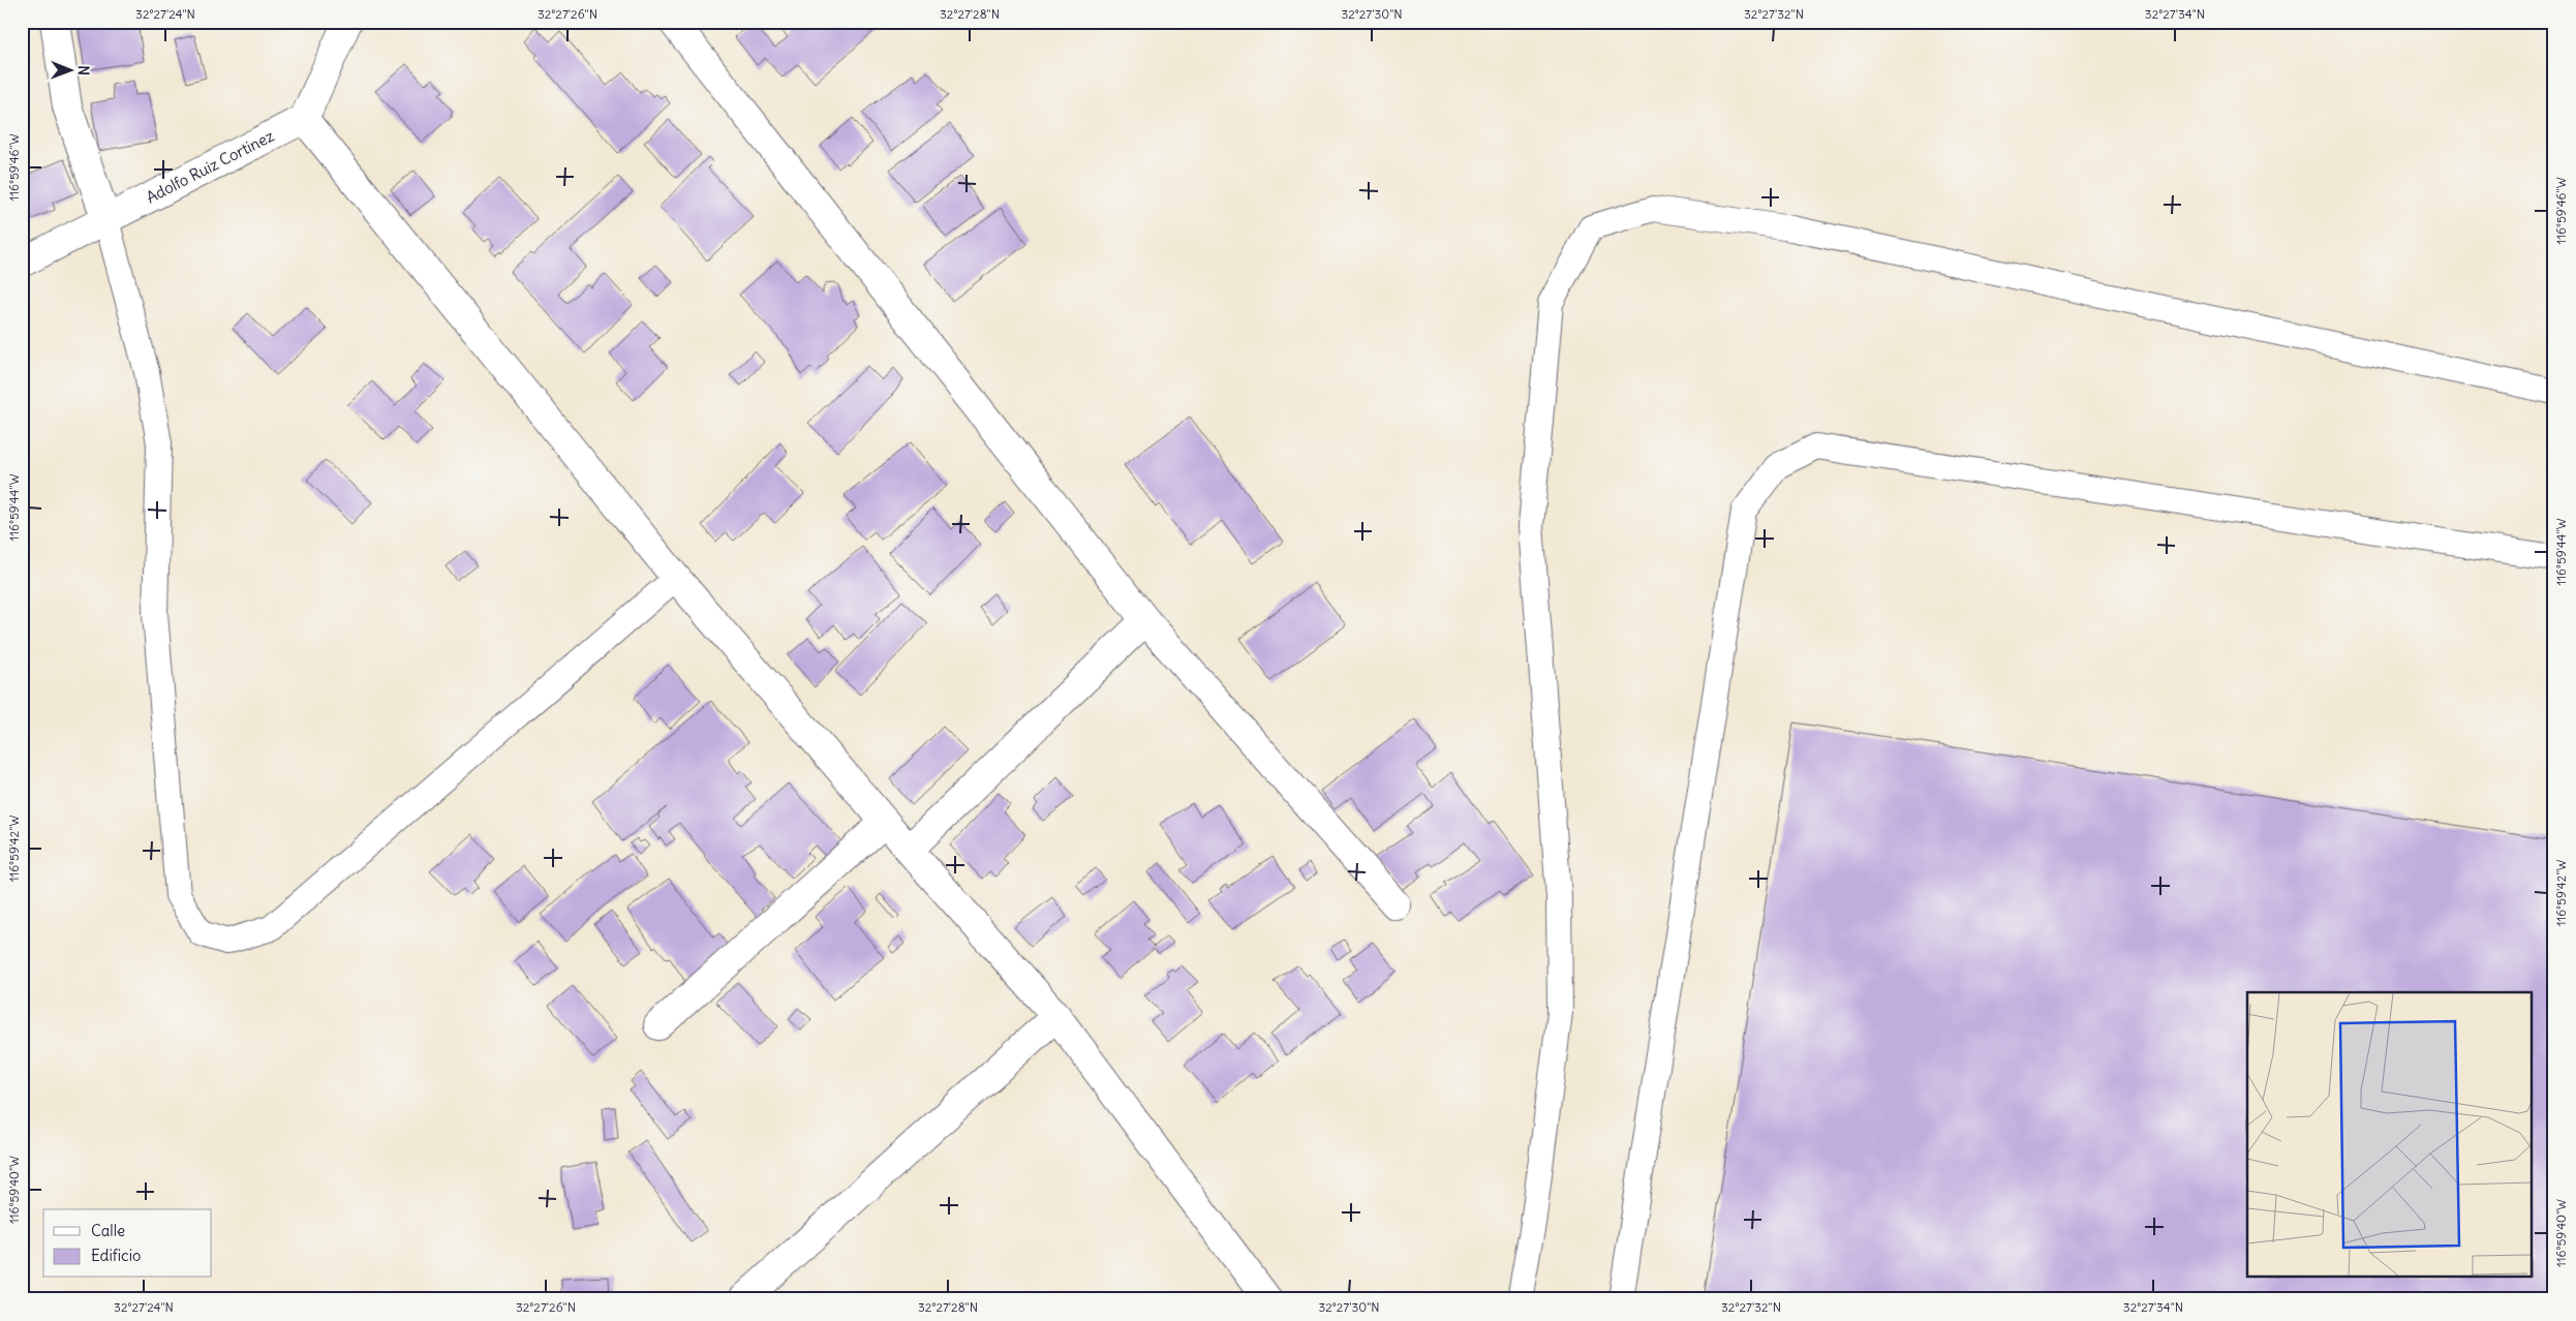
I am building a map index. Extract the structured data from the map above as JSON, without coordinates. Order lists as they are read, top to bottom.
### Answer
{
  "streets": {
    "street": ["Adolfo Ruiz Cortinez"]
  },
  "legend": ["Calle", "Edificio"],
  "north": "right",
  "coordinates": [
    "32°27'24\"N",
    "32°27'26\"N",
    "32°27'28\"N",
    "32°27'30\"N",
    "32°27'32\"N",
    "32°27'34\"N",
    "116°59'46\"W",
    "116°59'44\"W",
    "116°59'42\"W",
    "116°59'40\"W"
  ]
}
